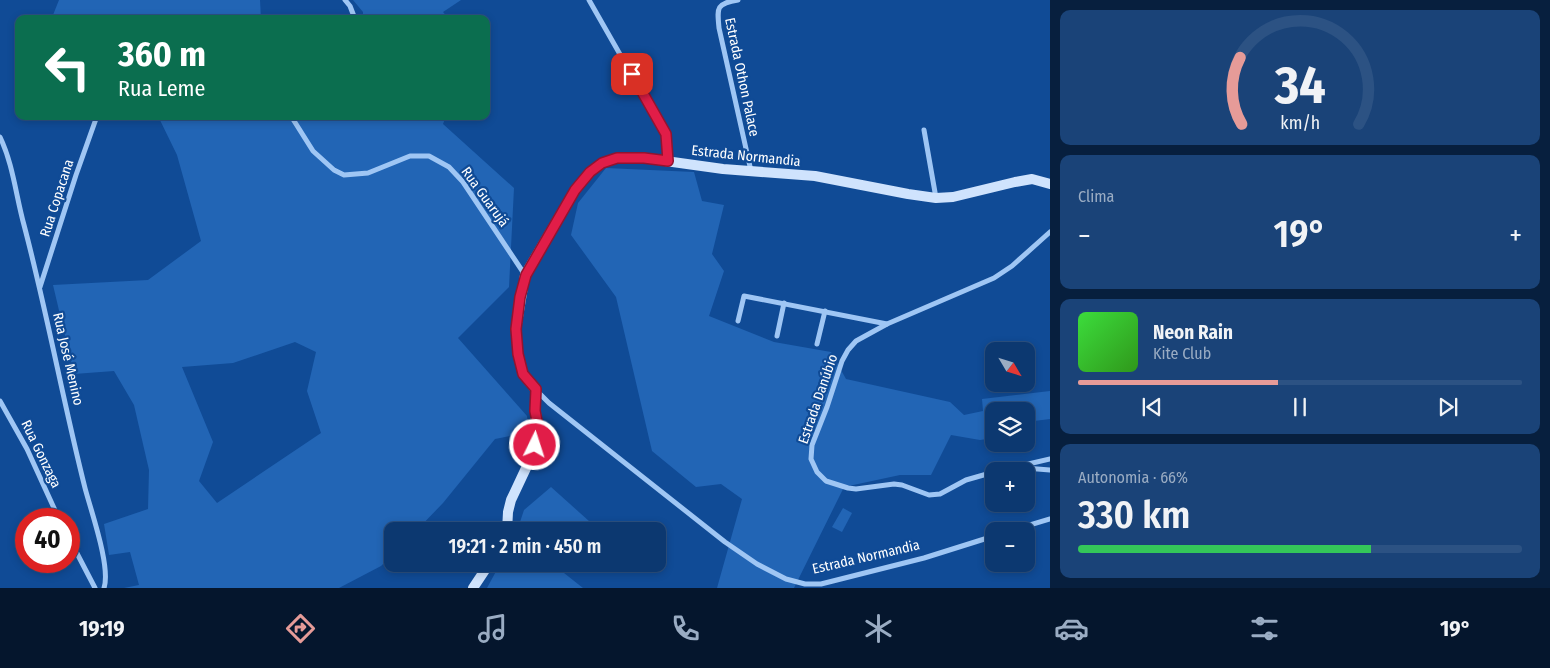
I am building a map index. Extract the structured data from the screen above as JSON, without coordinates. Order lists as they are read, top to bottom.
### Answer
{
  "streets": {
    "street": [
      "Estrada Othon Palace",
      "Estrada Normandia",
      "Rua Guarujá",
      "Rua Copacana",
      "Rua José Menino",
      "Estrada Danúbio",
      "Rua Gonzaga"
    ]
  },
  "crossings": [
    ["Estrada Othon Palace", "Estrada Normandia"],
    ["Estrada Normandia", "Rua Guarujá"],
    ["Rua Copacana", "Rua José Menino"]
  ],
  "north": "bottom right",
  "page": {
    "turn": ["360 m", "Rua Leme"],
    "tile": [
      "Clima",
      ["Autonomia · 66%", "330 km"]
    ],
    "heat": ["−", "19°", "+"],
    "song": ["Neon Rain", "Kite Club"],
    "map_buttons": ["+", "−"],
    "limit": "40",
    "trip": "19:21 · 2 min · 450 m",
    "tabs": ["19:19", "19°"],
    "gauge": ["34", "km/h"]
  }
}
